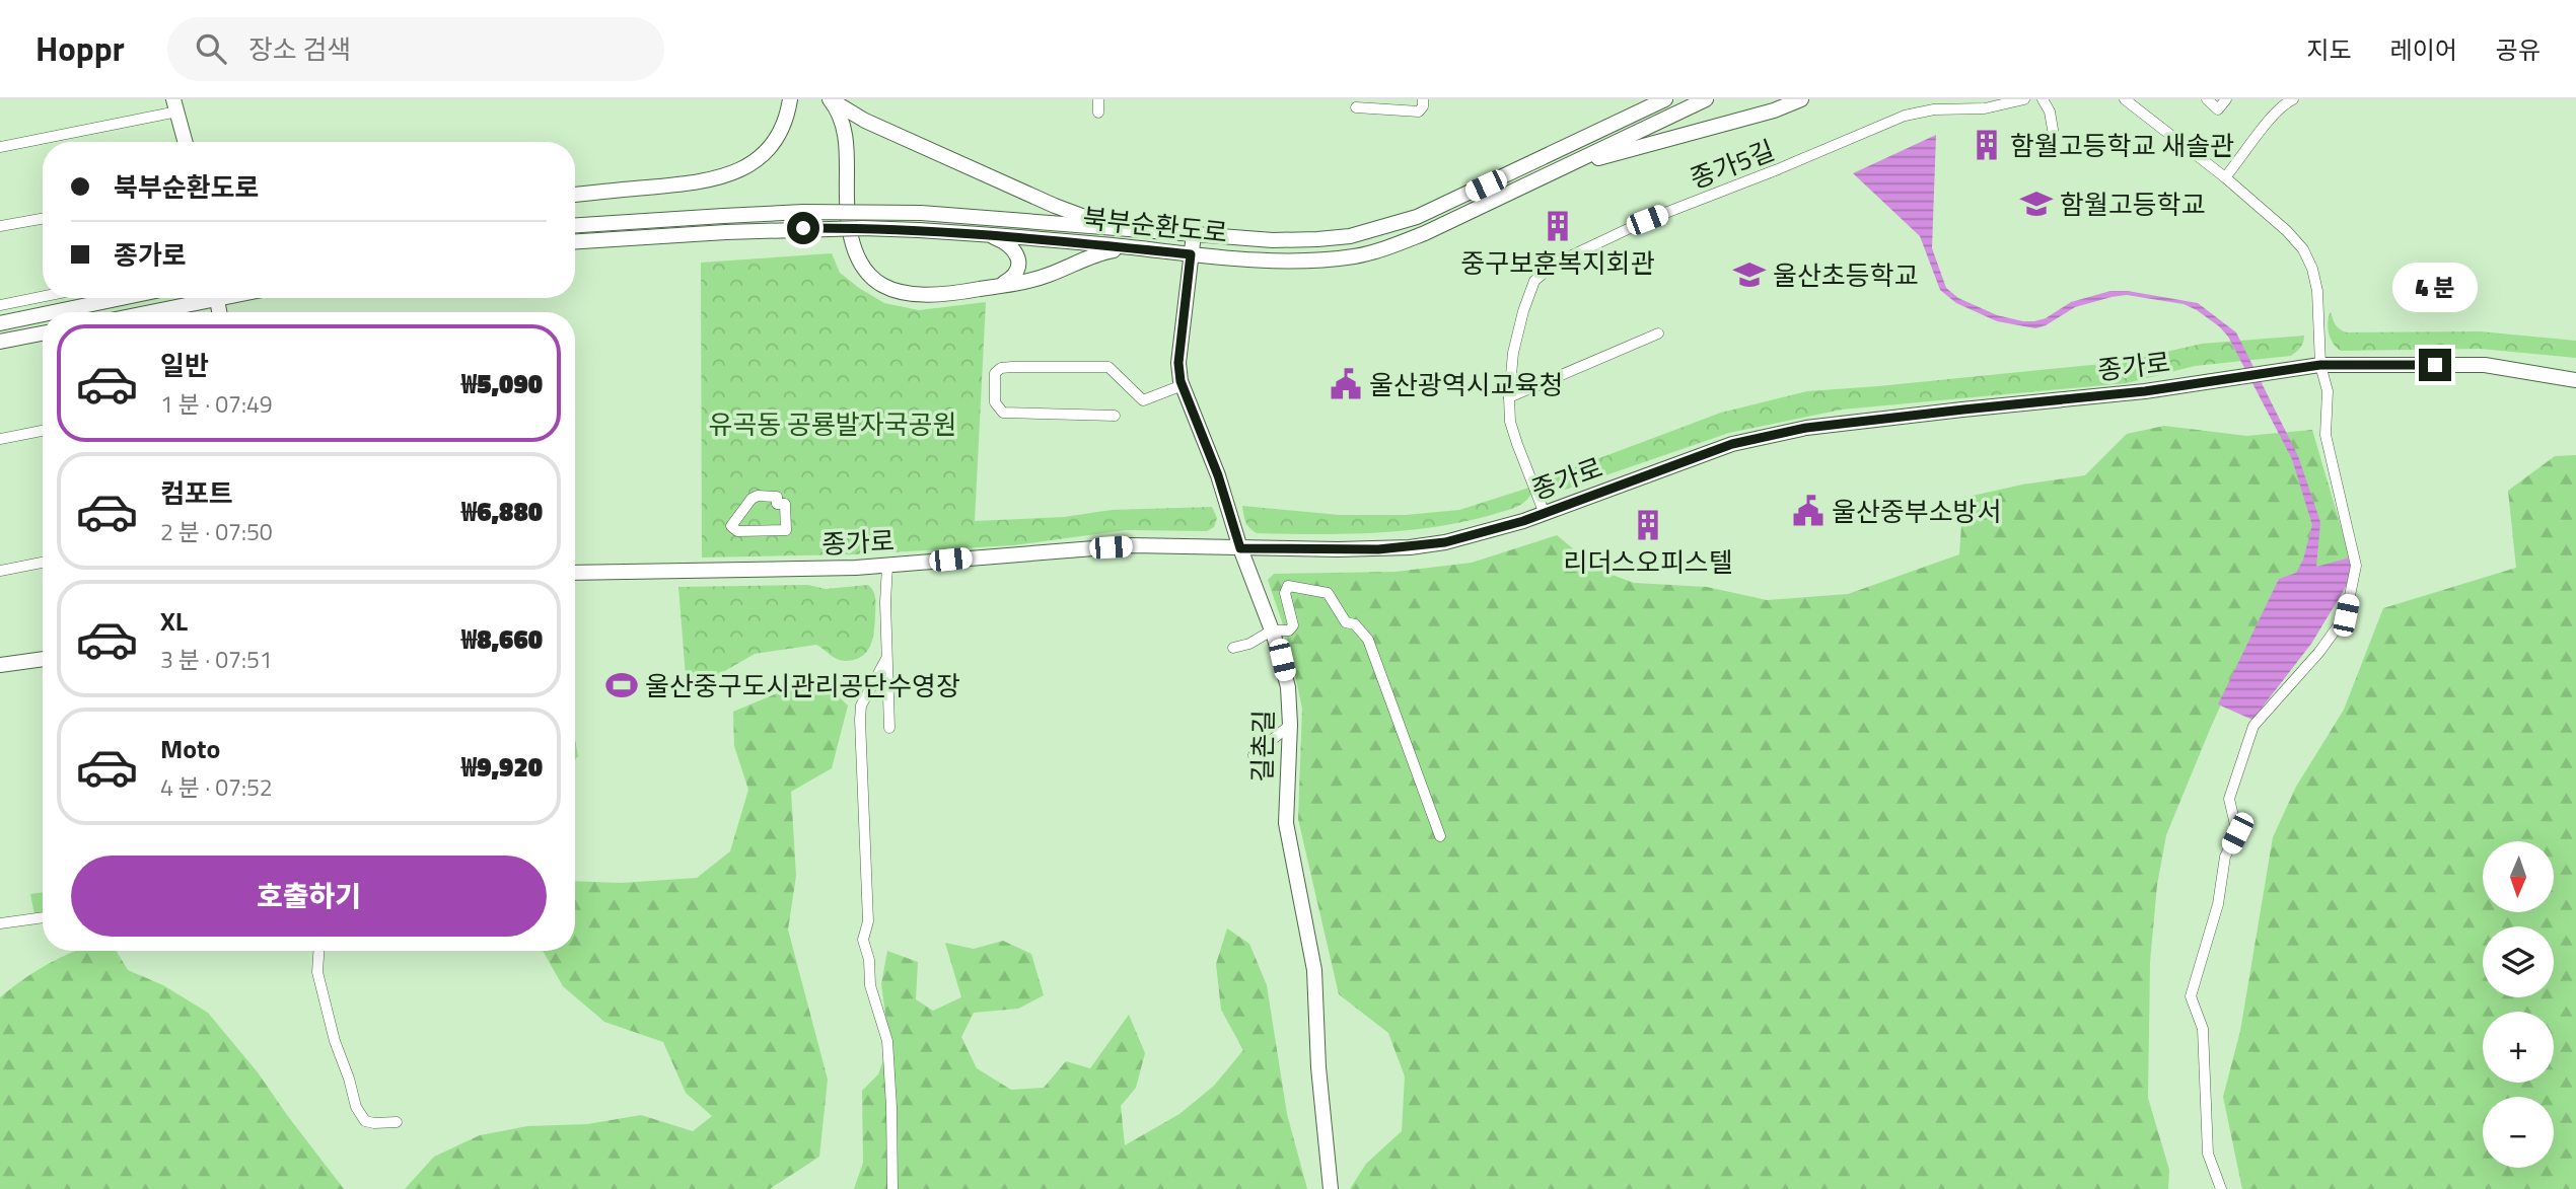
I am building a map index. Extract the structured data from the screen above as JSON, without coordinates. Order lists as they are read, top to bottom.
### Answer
{
  "streets": {
    "main road": ["북부순환도로", "종가로", "길촌길"],
    "street": ["종가5길"]
  },
  "crossings": [
    ["종가5길", "종가로"],
    ["북부순환도로", "길촌길"],
    ["종가로", "길촌길"]
  ],
  "parks": ["유곡동 공룡발자국공원"],
  "places": {
    "building": ["함월고등학교 새솔관", "중구보훈복지회관", "리더스오피스텔"],
    "school or university": ["함월고등학교", "울산초등학교"],
    "public building": ["울산광역시교육청", "울산중부소방서"],
    "sports": ["울산중구도시관리공단수영장"]
  },
  "north": "bottom",
  "page": {
    "header": "Hoppr",
    "search": "장소 검색",
    "nav": ["지도", "레이어", "공유"],
    "banner": ["북부순환도로", "종가로"],
    "bubble": "4 분",
    "list": [
      {
        "name": "일반",
        "note": "1 분 · 07:49",
        "value": "₩5,090"
      },
      {
        "name": "컴포트",
        "note": "2 분 · 07:50",
        "value": "₩6,880"
      },
      {
        "name": "XL",
        "note": "3 분 · 07:51",
        "value": "₩8,660"
      },
      {
        "name": "Moto",
        "note": "4 분 · 07:52",
        "value": "₩9,920"
      }
    ],
    "map_buttons": ["+", "−"],
    "buttons": "호출하기"
  }
}
